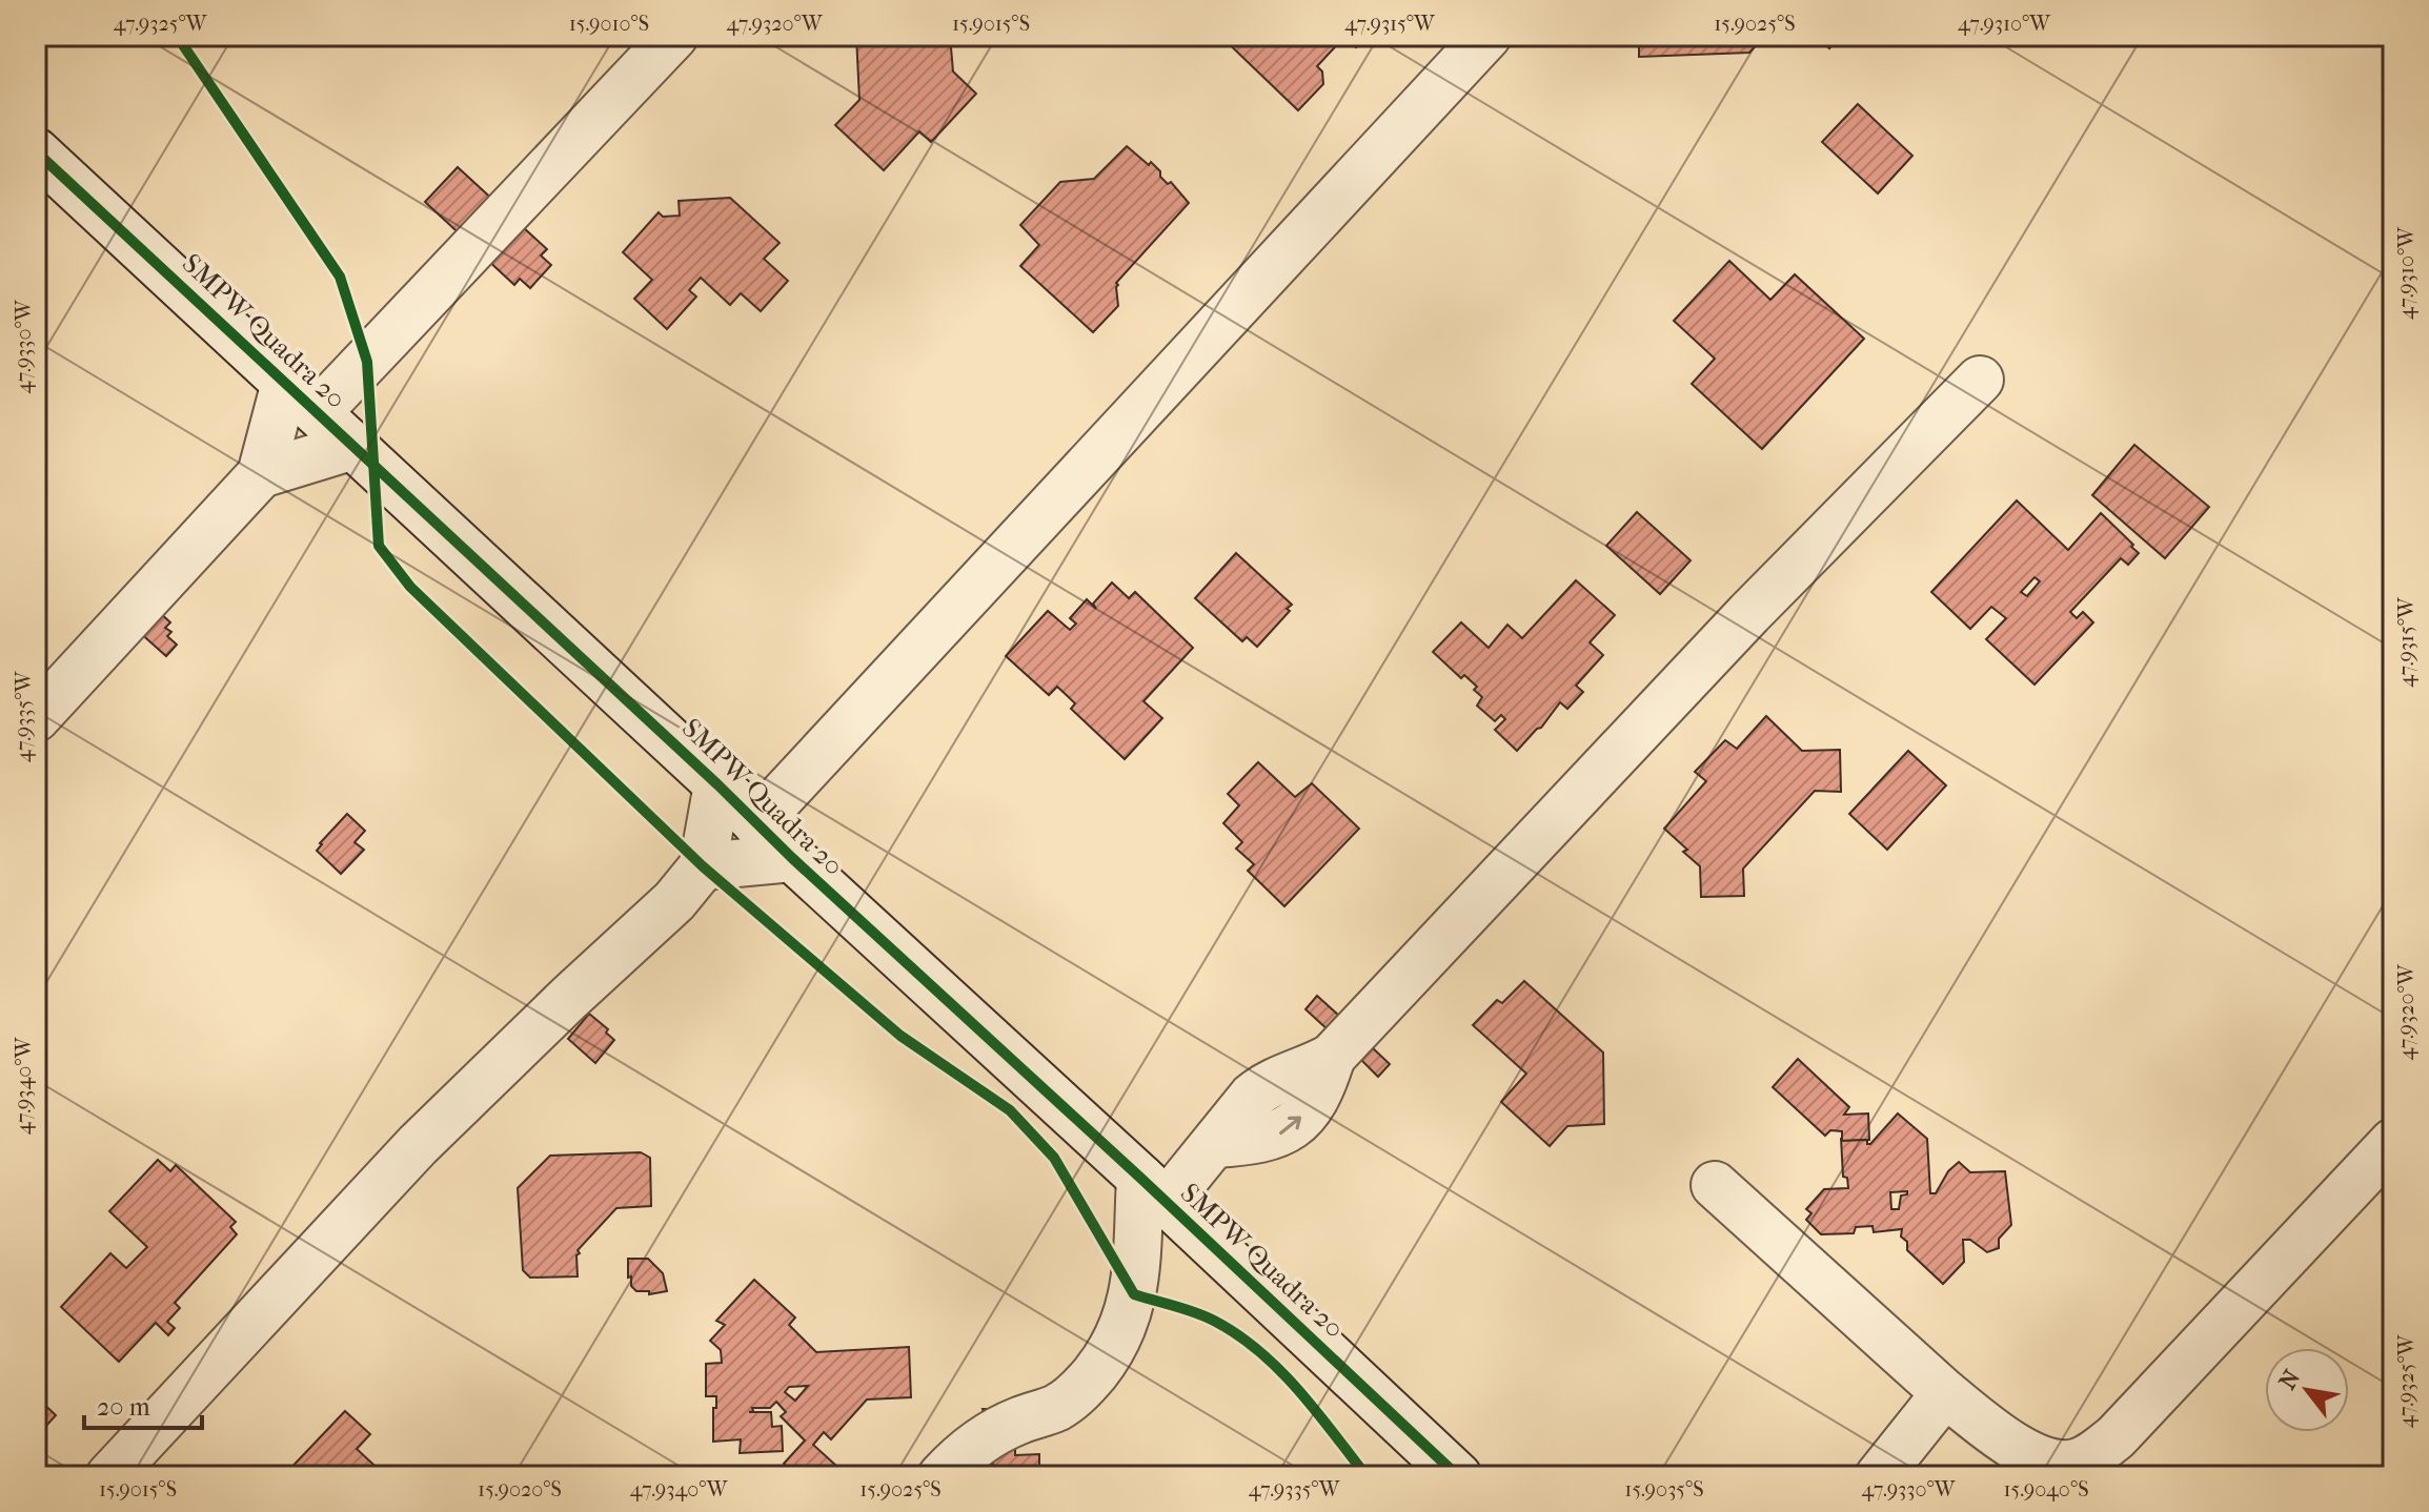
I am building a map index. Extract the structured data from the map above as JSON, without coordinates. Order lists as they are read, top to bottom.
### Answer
{
  "streets": {
    "street": ["SMPW Quadra 20"]
  },
  "scale_bar": "20 m",
  "north": "top left",
  "coordinates": [
    "47.9325°W",
    "15.9010°S",
    "47.9320°W",
    "15.9015°S",
    "47.9315°W",
    "15.9025°S",
    "47.9310°W",
    "47.9330°W",
    "47.9335°W",
    "47.9340°W",
    "15.9020°S",
    "15.9035°S",
    "15.9040°S"
  ]
}
